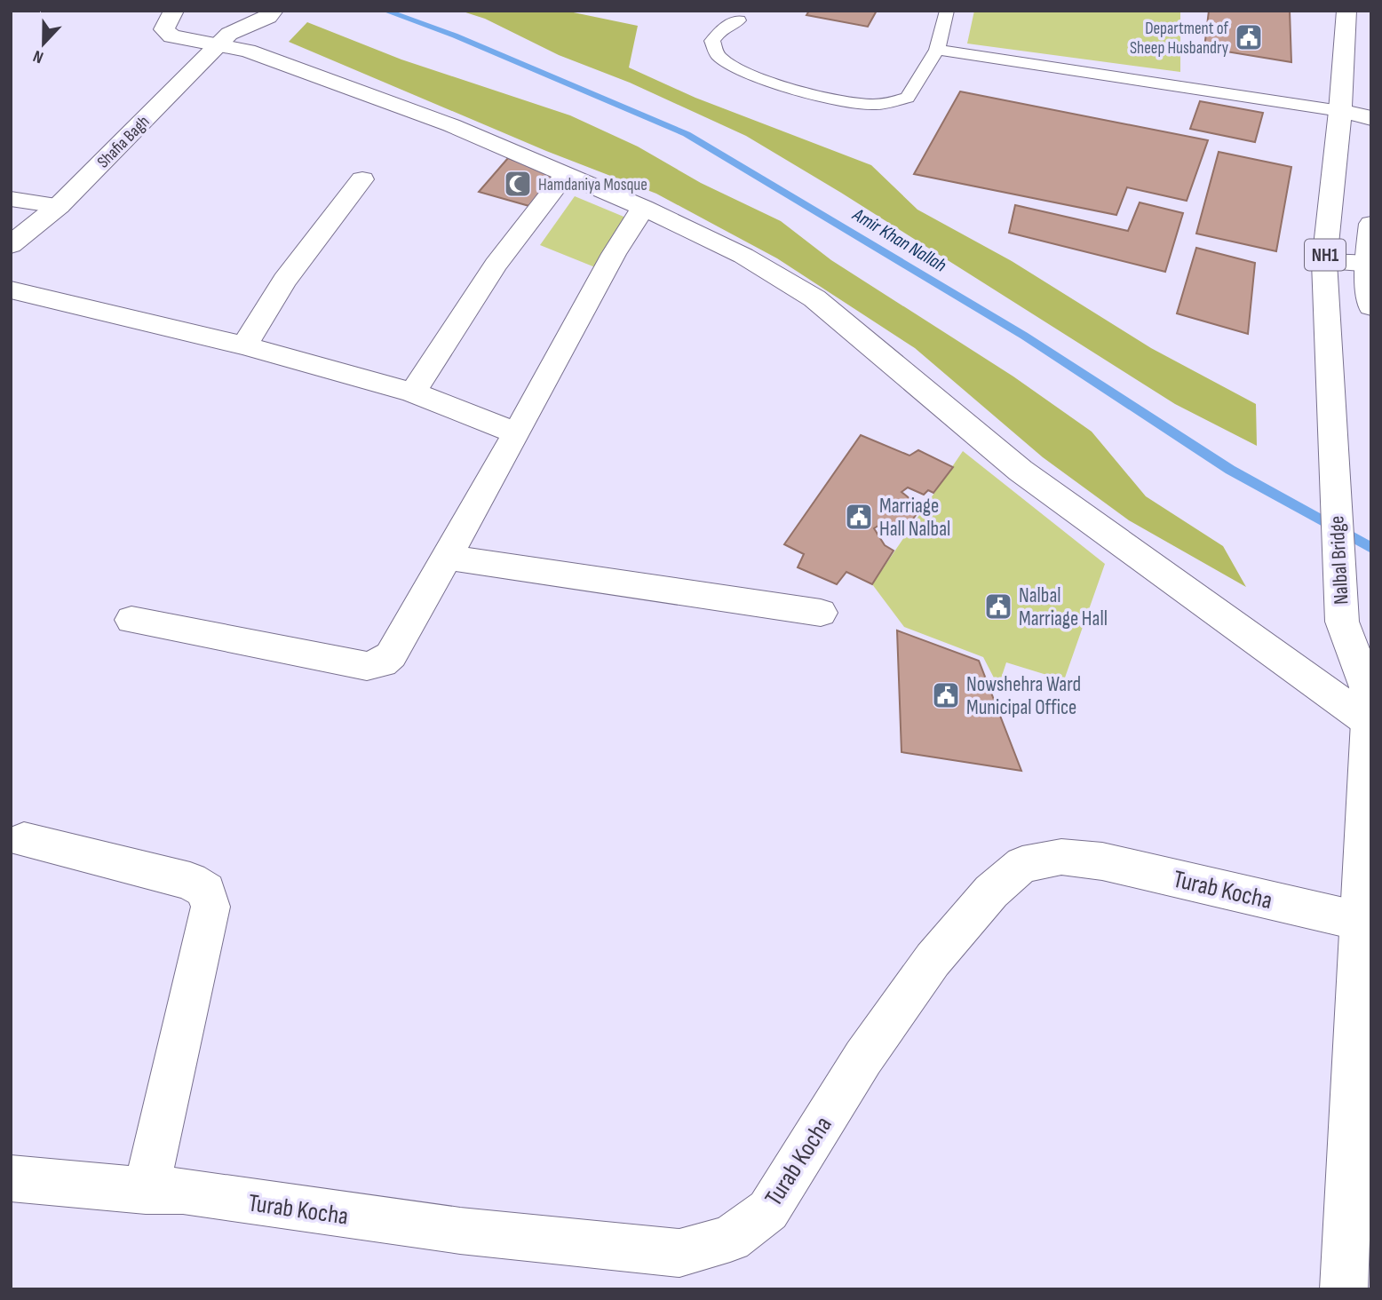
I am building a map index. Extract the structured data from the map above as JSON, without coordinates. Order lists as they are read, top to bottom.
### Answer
{
  "streets": {
    "main road": [
      "Shafia Bagh",
      "NH1",
      "Nalbal Bridge",
      "Turab Kocha"
    ]
  },
  "crossings": [
    ["NH1", "Nalbal Bridge"],
    ["NH1", "Turab Kocha"]
  ],
  "water": ["Amir Khan Nallah"],
  "places": {
    "public building": [
      "Department of Sheep Husbandry",
      "Marriage Hall Nalbal",
      "Nalbal Marriage Hall",
      "Nowshehra Ward Municipal Office"
    ],
    "mosque": ["Hamdaniya Mosque"]
  },
  "north": "bottom"
}
